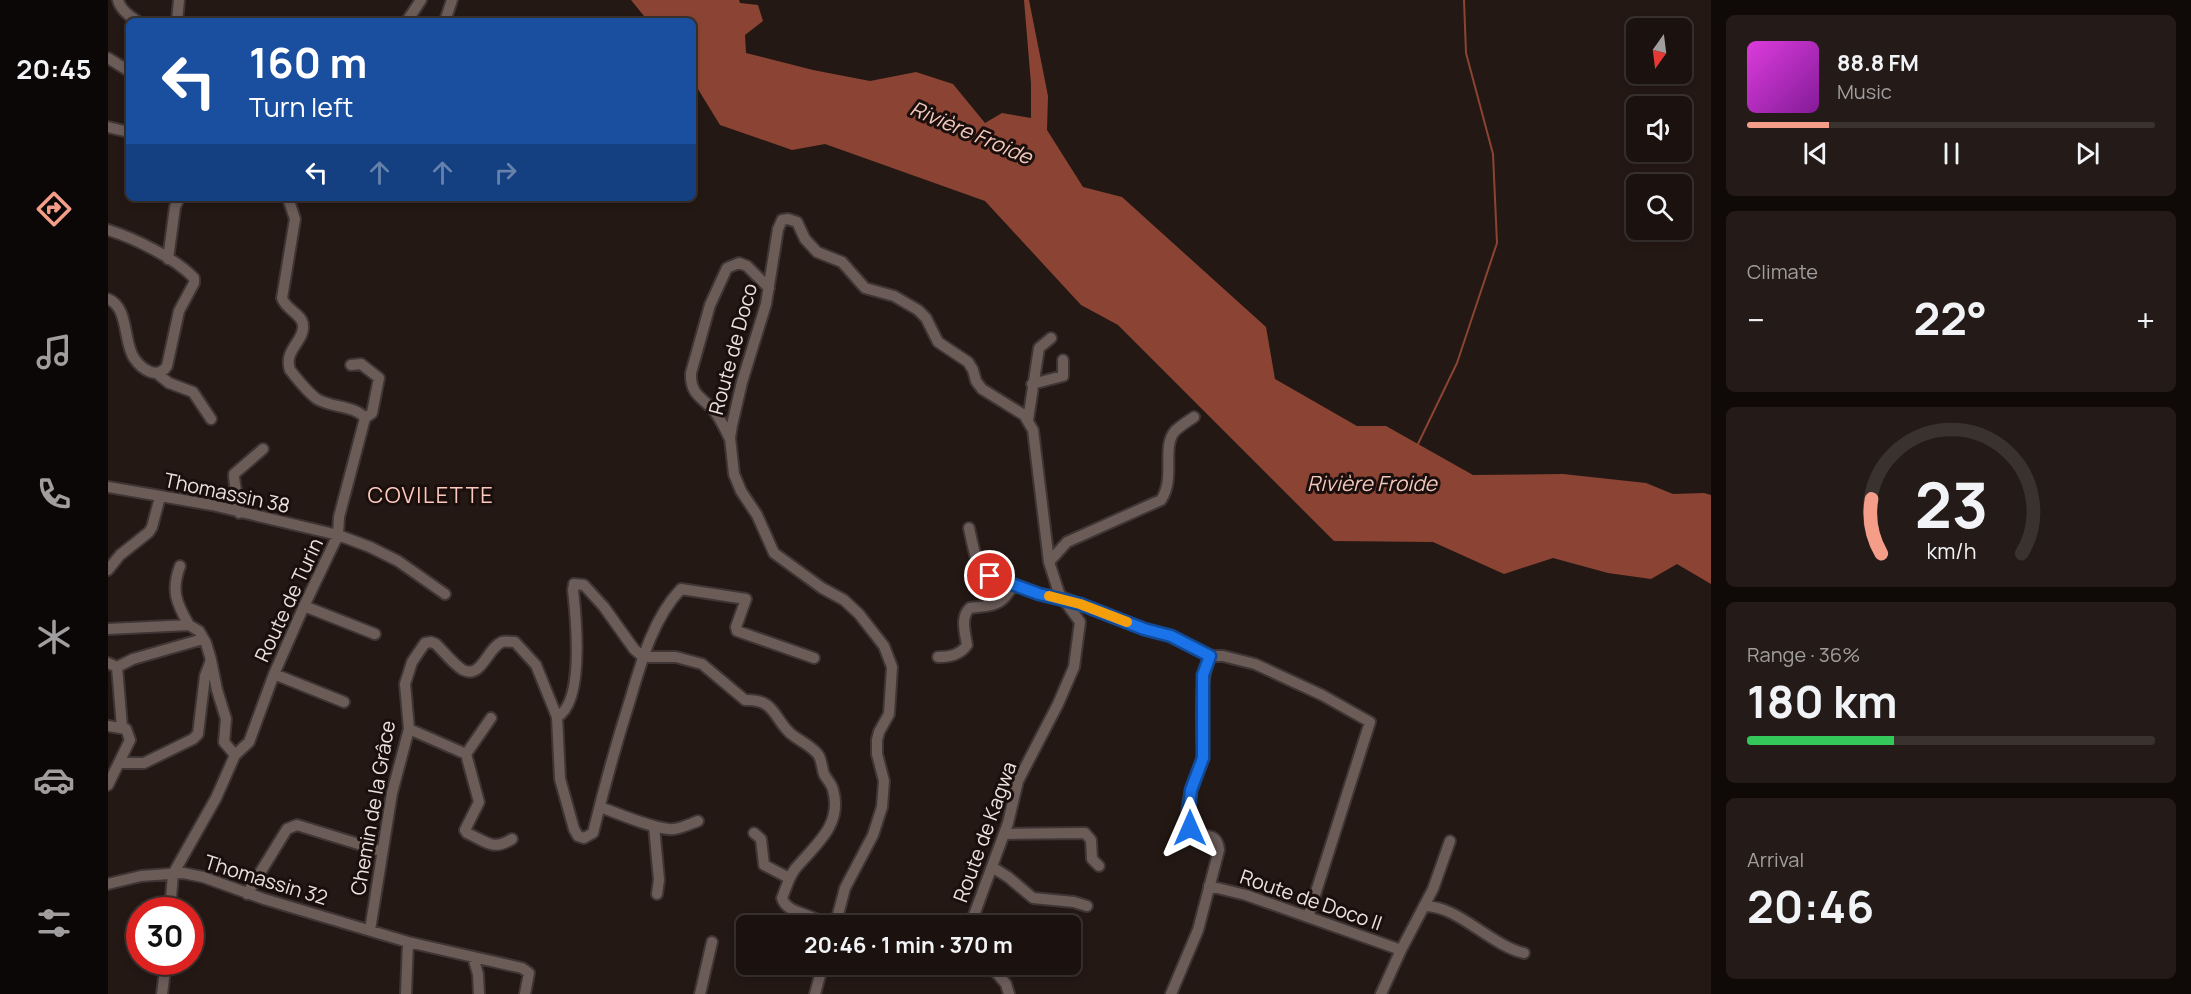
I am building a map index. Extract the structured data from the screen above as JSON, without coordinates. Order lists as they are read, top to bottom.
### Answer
{
  "streets": {
    "street": [
      "Route de Doco",
      "Thomassin 38",
      "Route de Turin",
      "Chemin de la Grâce",
      "Route de Kagwa",
      "Thomassin 32",
      "Route de Doco II"
    ]
  },
  "crossings": [
    ["Thomassin 38", "Route de Turin"],
    ["Route de Turin", "Thomassin 32"],
    ["Chemin de la Grâce", "Thomassin 32"]
  ],
  "districts": ["COVILETTE"],
  "water": ["Rivière Froide"],
  "north": "bottom",
  "page": {
    "tabs": "20:45",
    "turn": ["160 m", "Turn left"],
    "song": ["88.8 FM", "Music"],
    "tile": [
      "Climate",
      ["Range · 36%", "180 km"],
      ["Arrival", "20:46"]
    ],
    "heat": ["−", "22°", "+"],
    "limit": "30",
    "trip": "20:46 · 1 min · 370 m",
    "gauge": ["23", "km/h"]
  }
}
